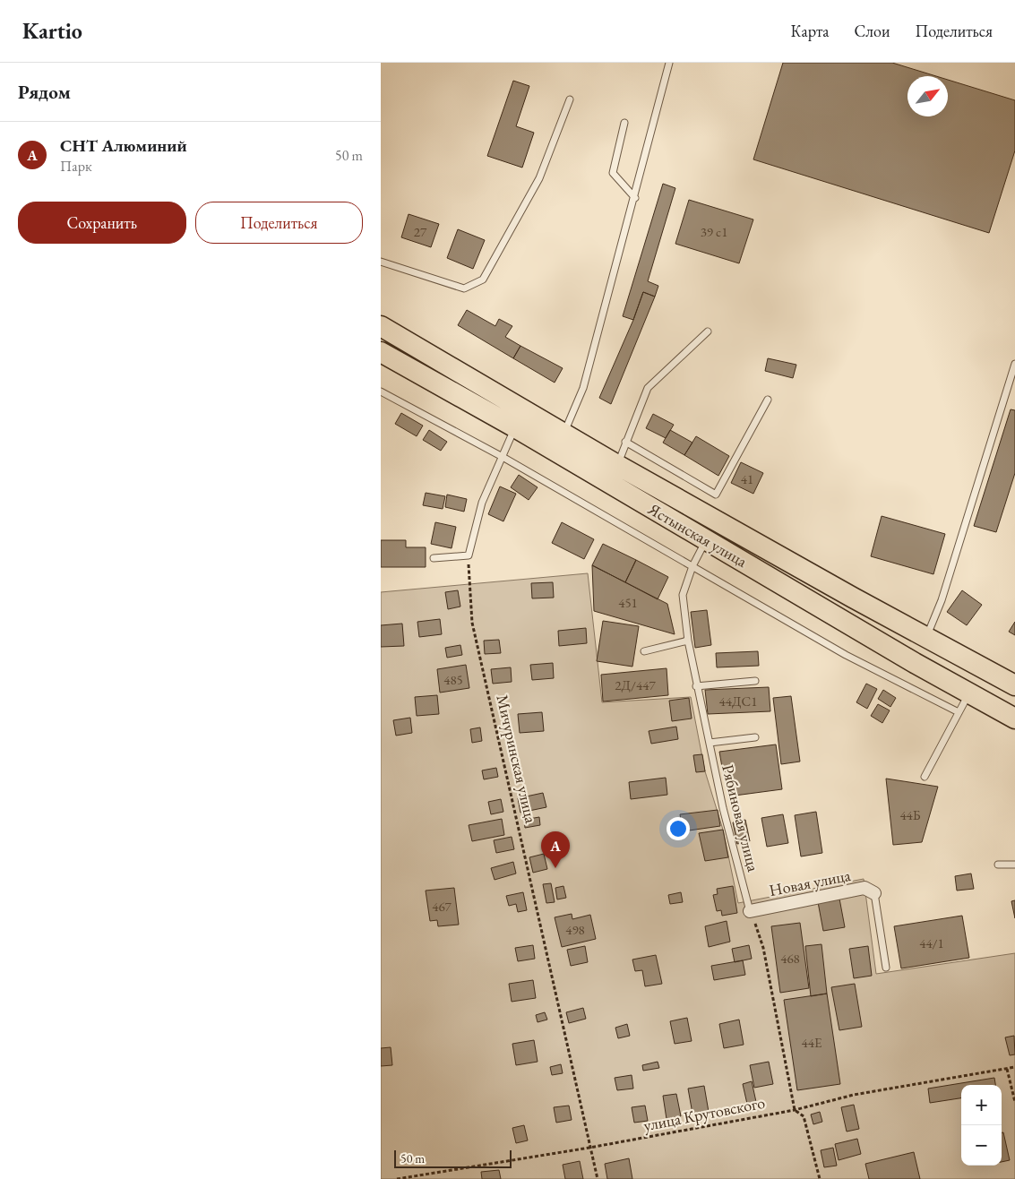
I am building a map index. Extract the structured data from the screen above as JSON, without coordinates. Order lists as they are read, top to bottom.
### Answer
{
  "streets": {
    "main road": ["Ястынская улица"],
    "street": ["Новая улица"],
    "lane": ["Рябиновая улица"],
    "path": ["Мичуринская улица", "улица Крутовского"]
  },
  "crossings": [
    ["Ястынская улица", "Рябиновая улица"],
    ["Мичуринская улица", "улица Крутовского"],
    ["Рябиновая улица", "Новая улица"]
  ],
  "house_numbers": [
    "27",
    "39 с1",
    "41",
    "451",
    "485",
    "2Д/447",
    "44ДС1",
    "44Б",
    "467",
    "498",
    "44/1",
    "468",
    "44Е"
  ],
  "scale_bar": "50 m",
  "north": "top right",
  "page": {
    "header": "Kartio",
    "nav": ["Карта", "Слои", "Поделиться"],
    "heading": "Рядом",
    "list": [
      {
        "mark": "A",
        "name": "СНТ Алюминий",
        "note": "Парк",
        "value": "50 m"
      }
    ],
    "buttons": ["Сохранить", "Поделиться"],
    "pins": "A",
    "map_buttons": ["+", "−"],
    "scale": "50 m"
  }
}
